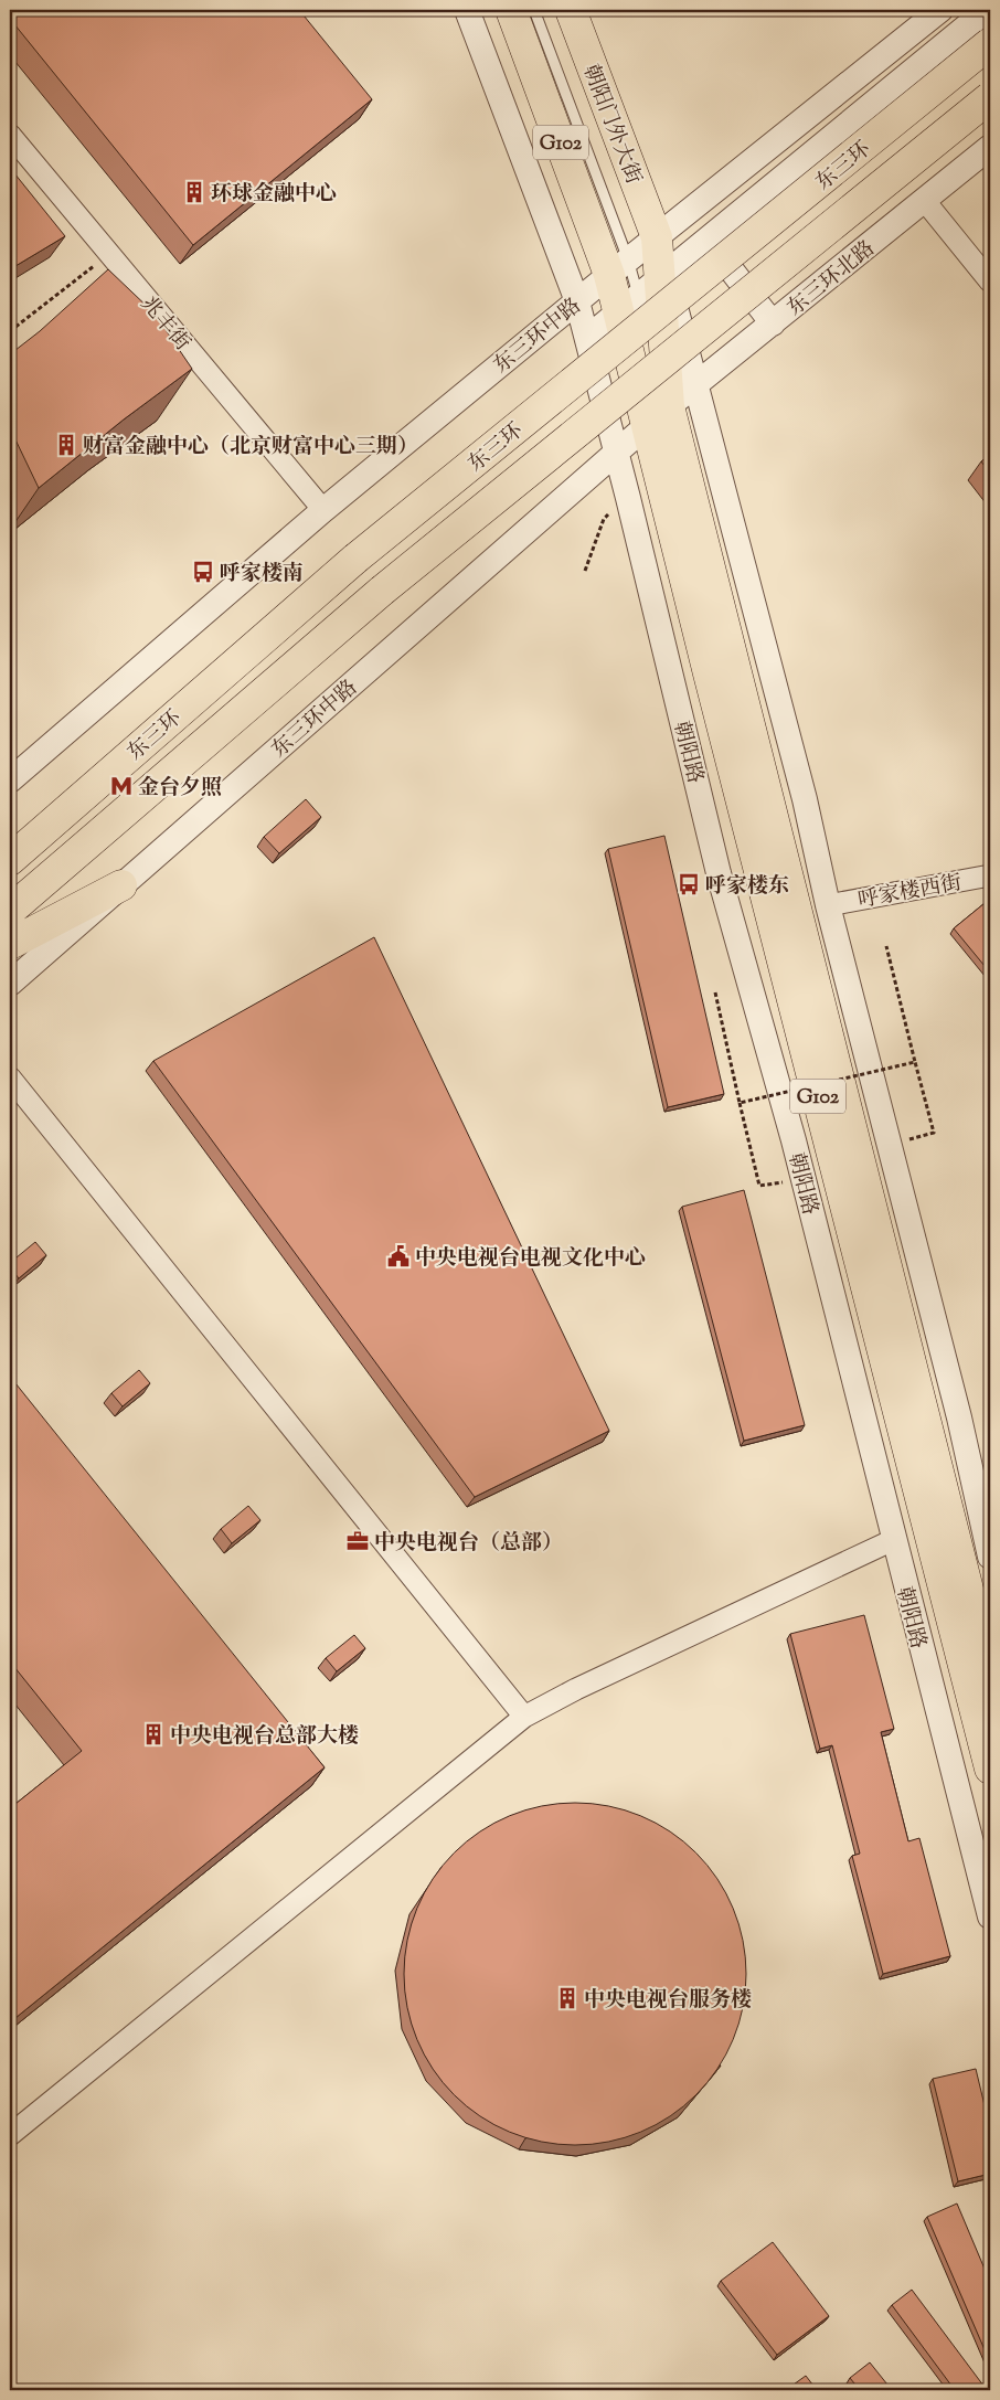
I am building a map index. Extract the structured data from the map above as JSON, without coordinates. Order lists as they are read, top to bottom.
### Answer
{
  "streets": {
    "highway": [
      "朝阳门外大街",
      "G102",
      "东三环",
      "朝阳路"
    ],
    "street": [
      "东三环北路",
      "兆丰街",
      "东三环中路",
      "呼家楼西街"
    ]
  },
  "crossings": [
    ["朝阳门外大街", "G102"],
    ["朝阳门外大街", "东三环中路"],
    ["G102", "东三环北路"],
    ["G102", "东三环中路"],
    ["G102", "朝阳路"],
    ["东三环北路", "东三环中路"],
    ["东三环北路", "朝阳路"],
    ["兆丰街", "东三环中路"],
    ["东三环中路", "朝阳路"]
  ],
  "places": {
    "building": [
      "环球金融中心",
      "财富金融中心（北京财富中心三期）",
      "中央电视台总部大楼",
      "中央电视台服务楼"
    ],
    "bus stop": ["呼家楼南", "呼家楼东"],
    "metro station": ["金台夕照"],
    "public building": ["中央电视台电视文化中心"],
    "office": ["中央电视台（总部）"]
  }
}
